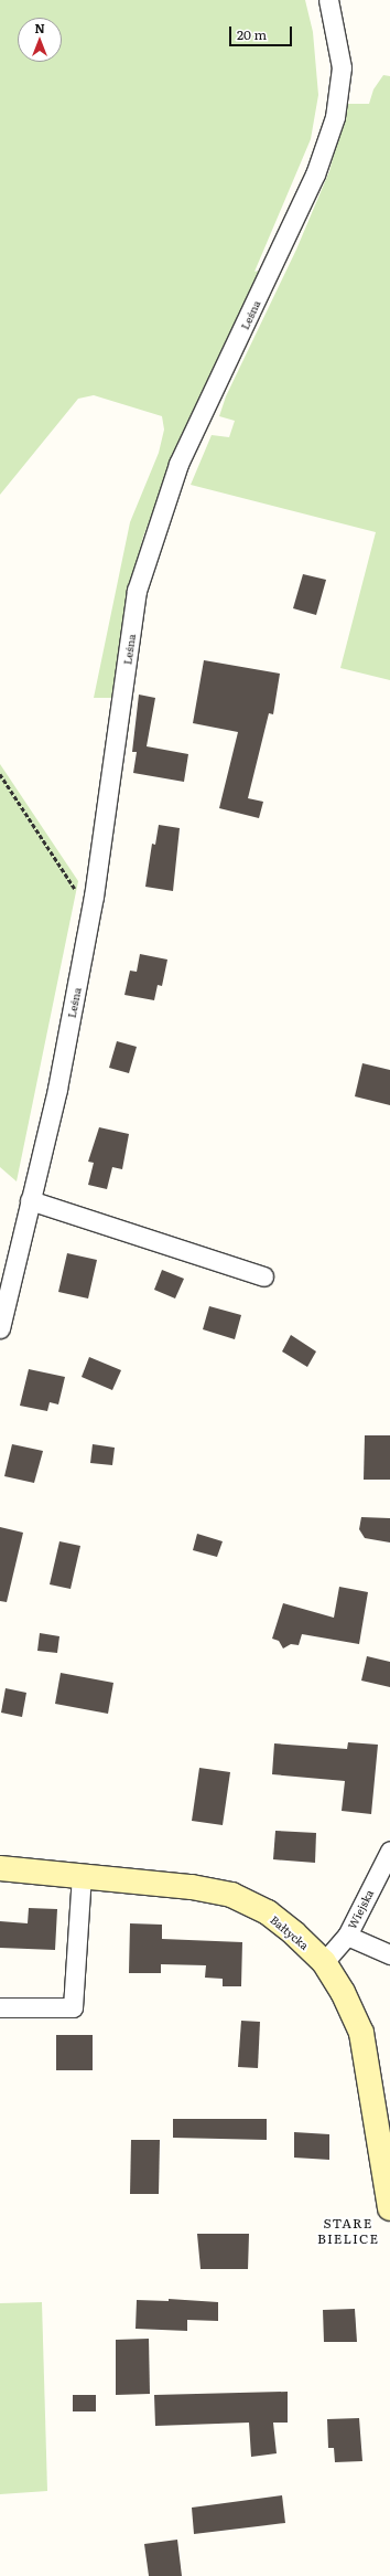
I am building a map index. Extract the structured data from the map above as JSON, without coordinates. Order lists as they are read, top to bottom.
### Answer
{
  "streets": {
    "street": ["Leśna", "Wiejska", "Bałtycka"]
  },
  "crossings": [
    ["Wiejska", "Bałtycka"]
  ],
  "districts": ["STARE BIELICE"],
  "scale_bar": "20 m",
  "north": "top"
}
